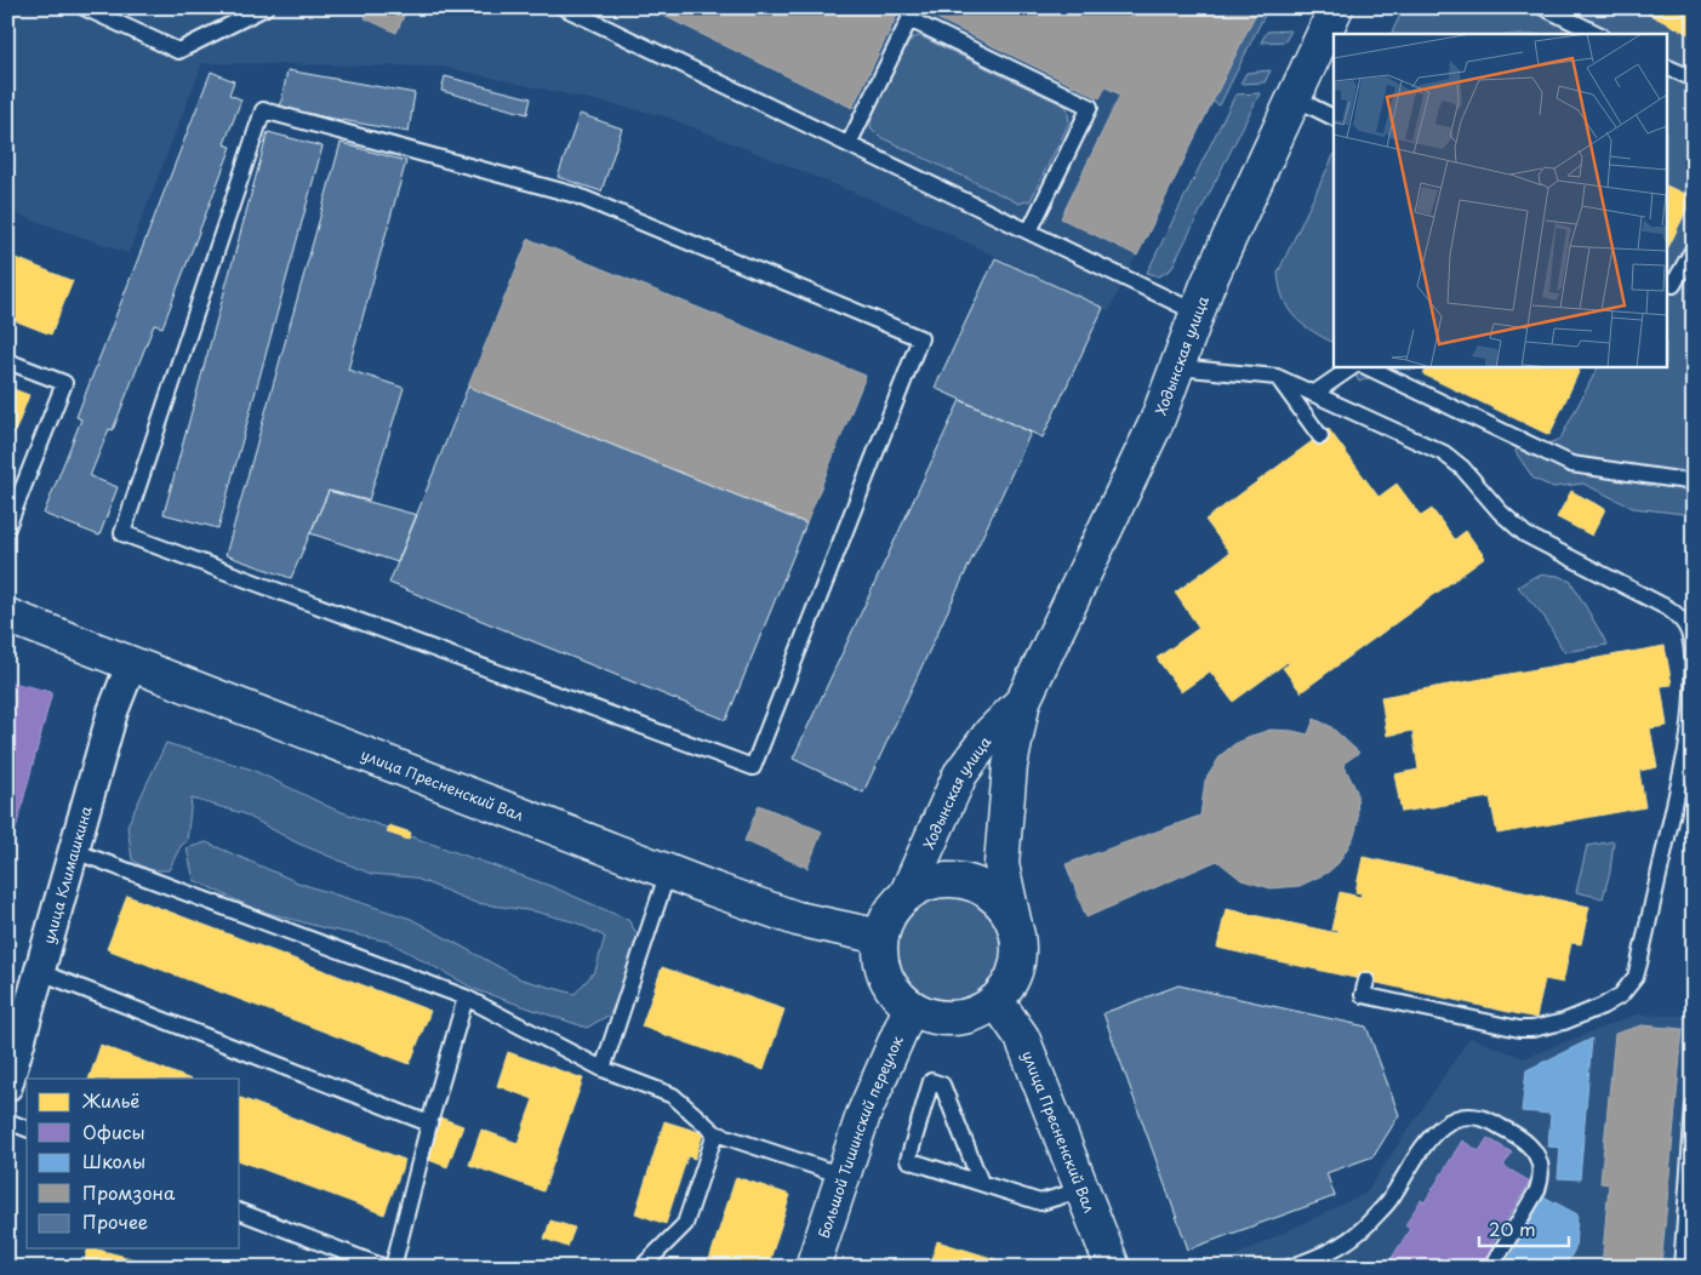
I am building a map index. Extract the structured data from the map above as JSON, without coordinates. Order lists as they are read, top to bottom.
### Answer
{
  "streets": {
    "main road": ["Ходынская улица", "улица Пресненский Вал", "Большой Тишинский переулок"],
    "street": ["улица Климашкина"]
  },
  "crossings": [
    ["Ходынская улица", "улица Пресненский Вал"],
    ["Ходынская улица", "Большой Тишинский переулок"],
    ["улица Пресненский Вал", "улица Климашкина"],
    ["улица Пресненский Вал", "Большой Тишинский переулок"]
  ],
  "legend": [
    "Жильё",
    "Офисы",
    "Школы",
    "Промзона",
    "Прочее"
  ],
  "scale_bar": "20 m"
}
